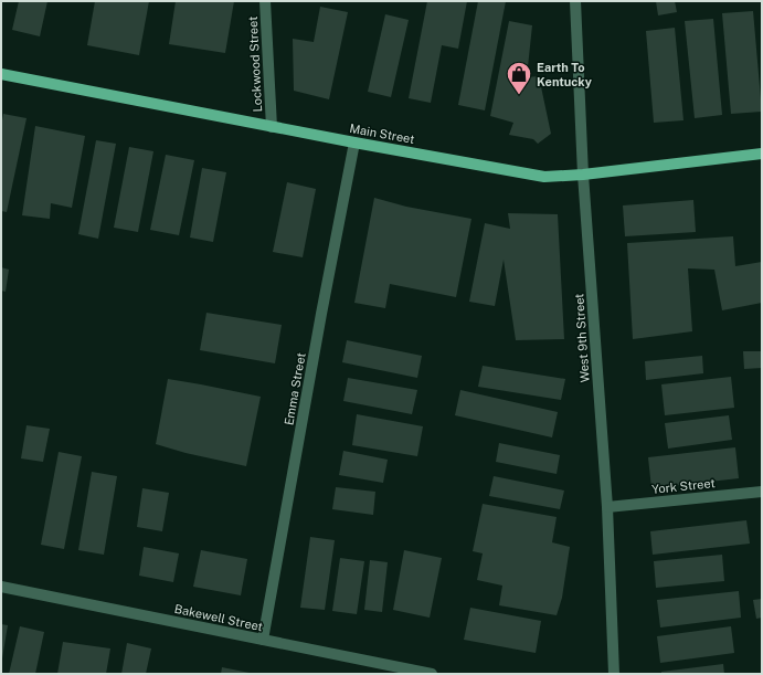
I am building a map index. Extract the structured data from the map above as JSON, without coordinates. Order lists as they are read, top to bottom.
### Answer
{
  "streets": {
    "main road": ["Main Street"],
    "street": [
      "Lockwood Street",
      "West 9th Street",
      "Emma Street",
      "York Street",
      "Bakewell Street"
    ]
  },
  "crossings": [
    ["Lockwood Street", "Main Street"],
    ["Main Street", "West 9th Street"],
    ["Main Street", "Emma Street"],
    ["West 9th Street", "York Street"],
    ["Emma Street", "Bakewell Street"]
  ],
  "places": {
    "shop": ["Earth To Kentucky"]
  }
}
